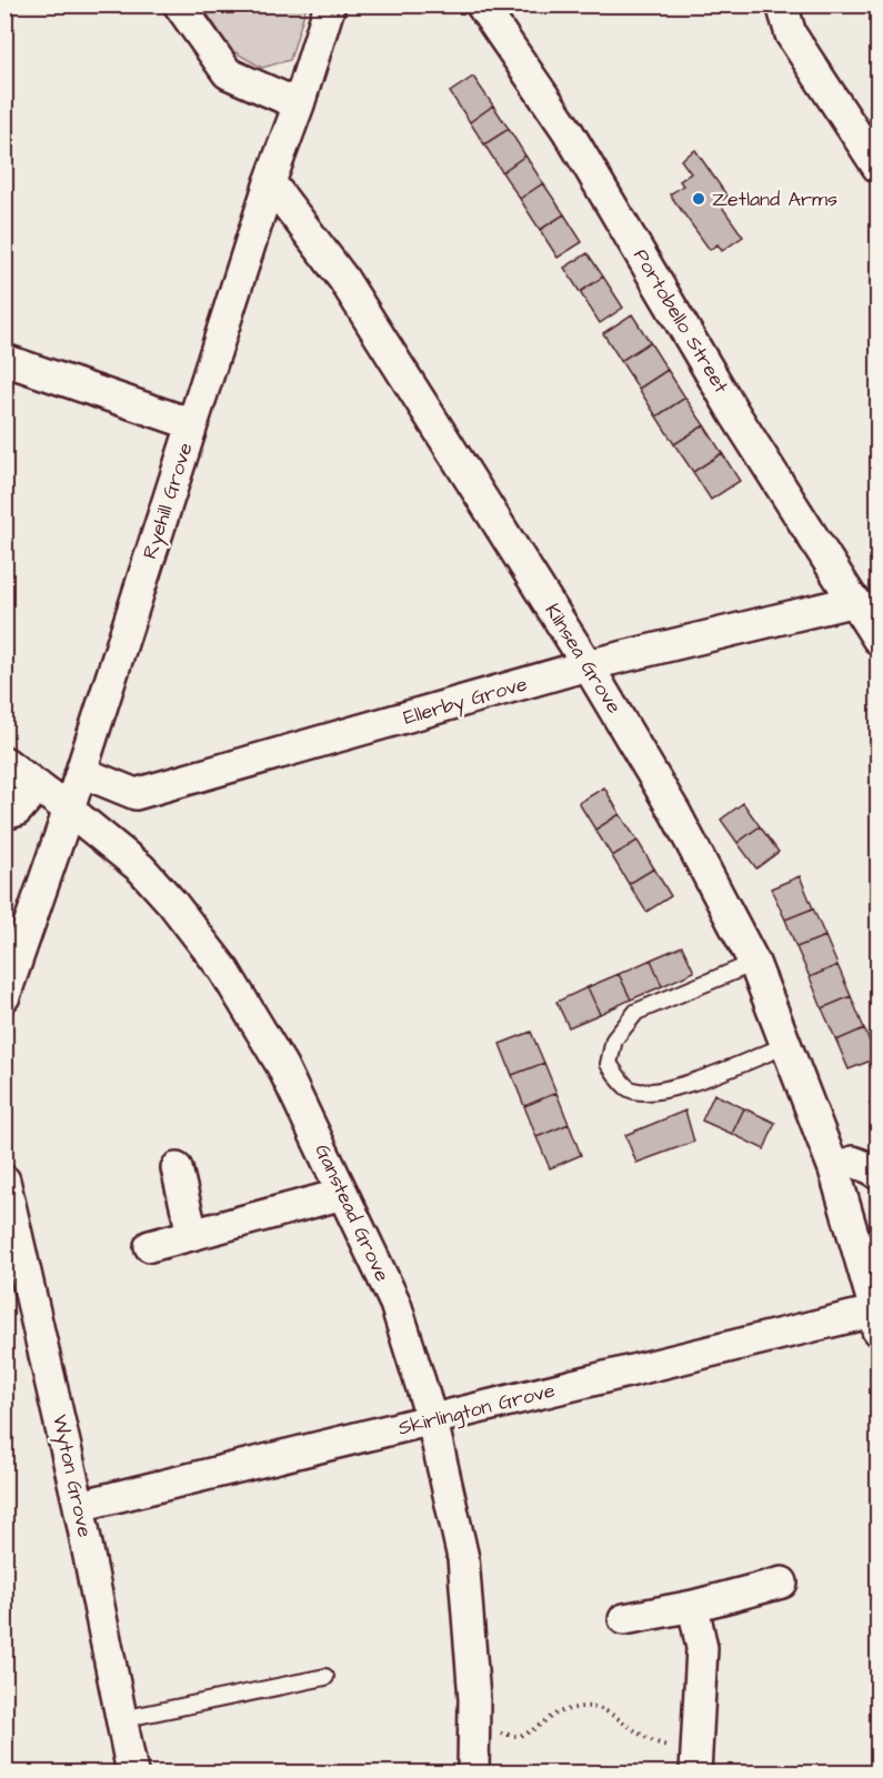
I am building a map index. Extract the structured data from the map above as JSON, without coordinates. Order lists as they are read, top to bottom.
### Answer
{
  "streets": {
    "street": [
      "Portobello Street",
      "Ryehill Grove",
      "Kilnsea Grove",
      "Ellerby Grove",
      "Ganstead Grove",
      "Skirlington Grove",
      "Wyton Grove"
    ]
  },
  "crossings": [
    ["Portobello Street", "Ellerby Grove"],
    ["Ryehill Grove", "Kilnsea Grove"],
    ["Ryehill Grove", "Ellerby Grove"],
    ["Ryehill Grove", "Ganstead Grove"],
    ["Kilnsea Grove", "Ellerby Grove"],
    ["Kilnsea Grove", "Skirlington Grove"],
    ["Ganstead Grove", "Skirlington Grove"],
    ["Skirlington Grove", "Wyton Grove"]
  ],
  "places": ["Zetland Arms"]
}
